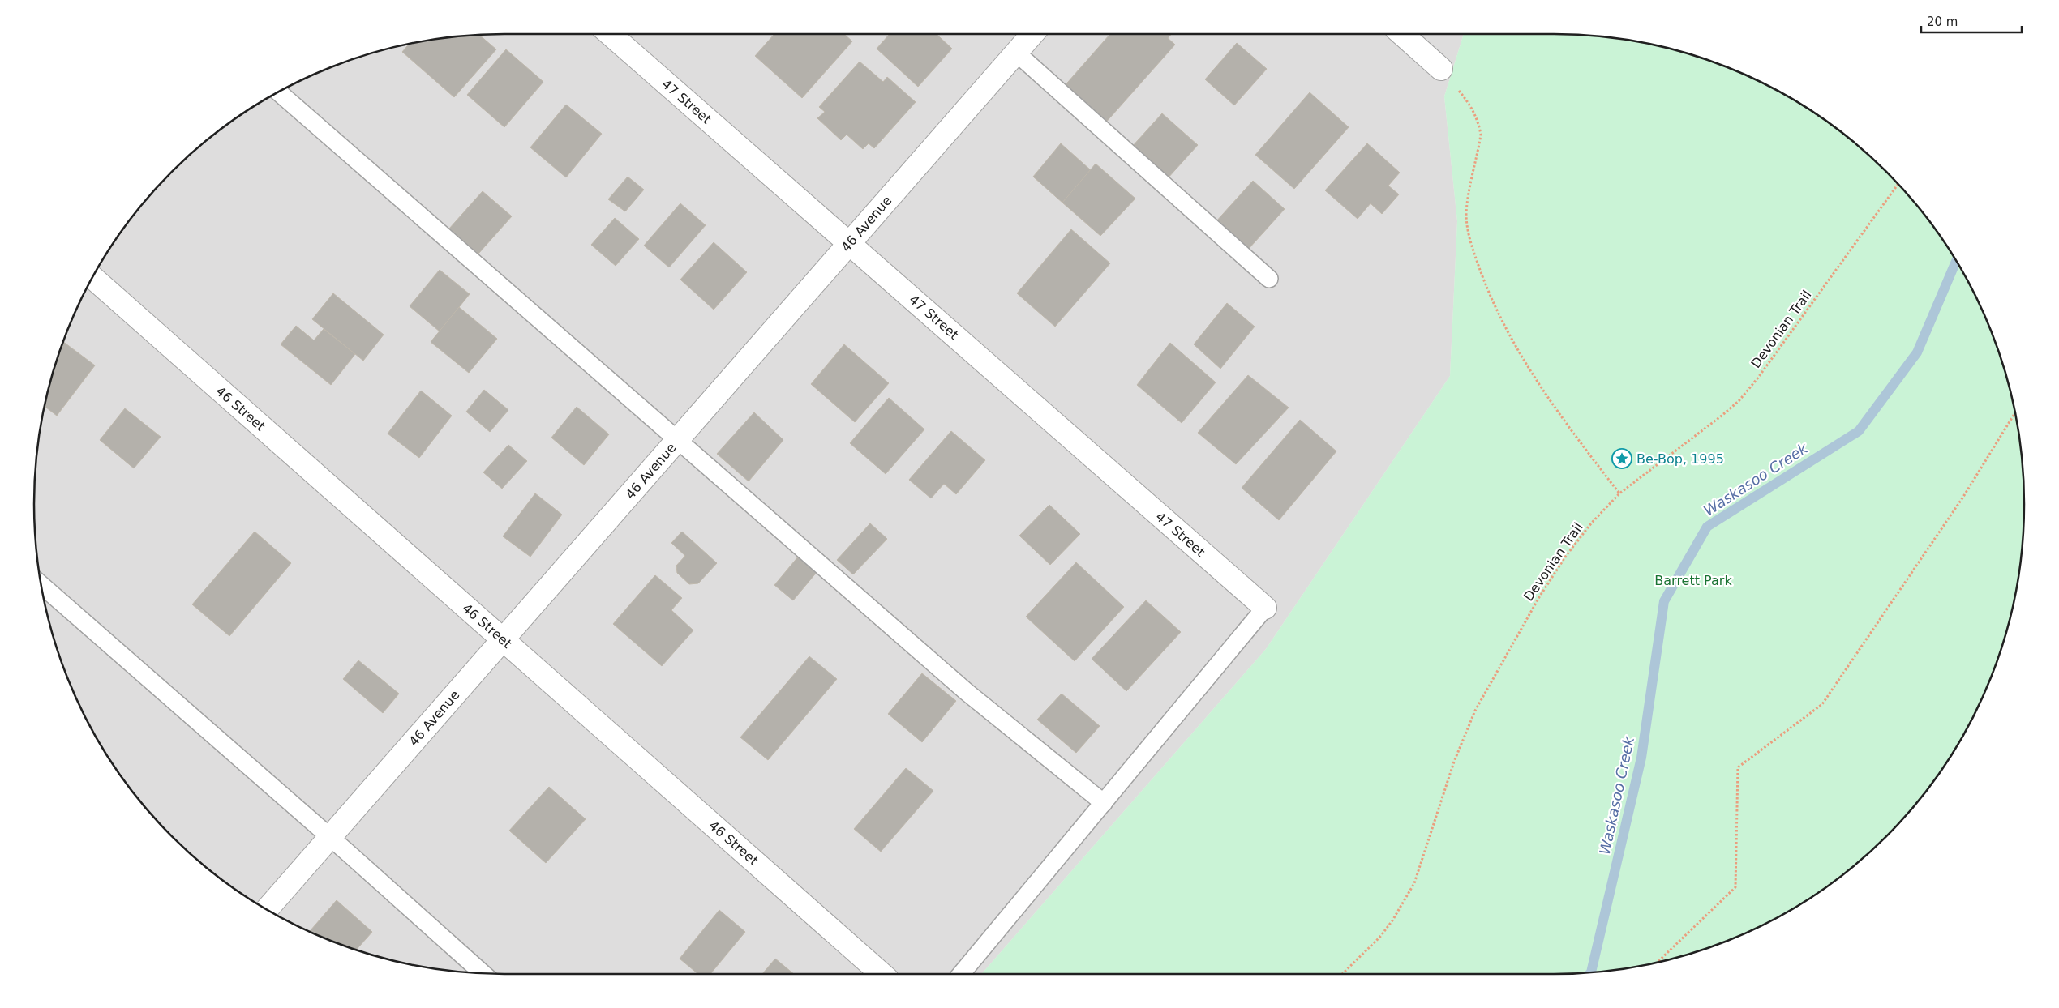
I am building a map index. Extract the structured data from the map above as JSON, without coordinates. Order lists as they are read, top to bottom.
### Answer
{
  "streets": {
    "street": ["47 Street", "46 Avenue", "46 Street"],
    "path": ["Devonian Trail"]
  },
  "crossings": [
    ["47 Street", "46 Avenue"],
    ["46 Avenue", "46 Street"]
  ],
  "water": ["Waskasoo Creek"],
  "parks": ["Barrett Park"],
  "places": {
    "place": ["Be-Bop, 1995"]
  },
  "scale_bar": "20 m"
}
